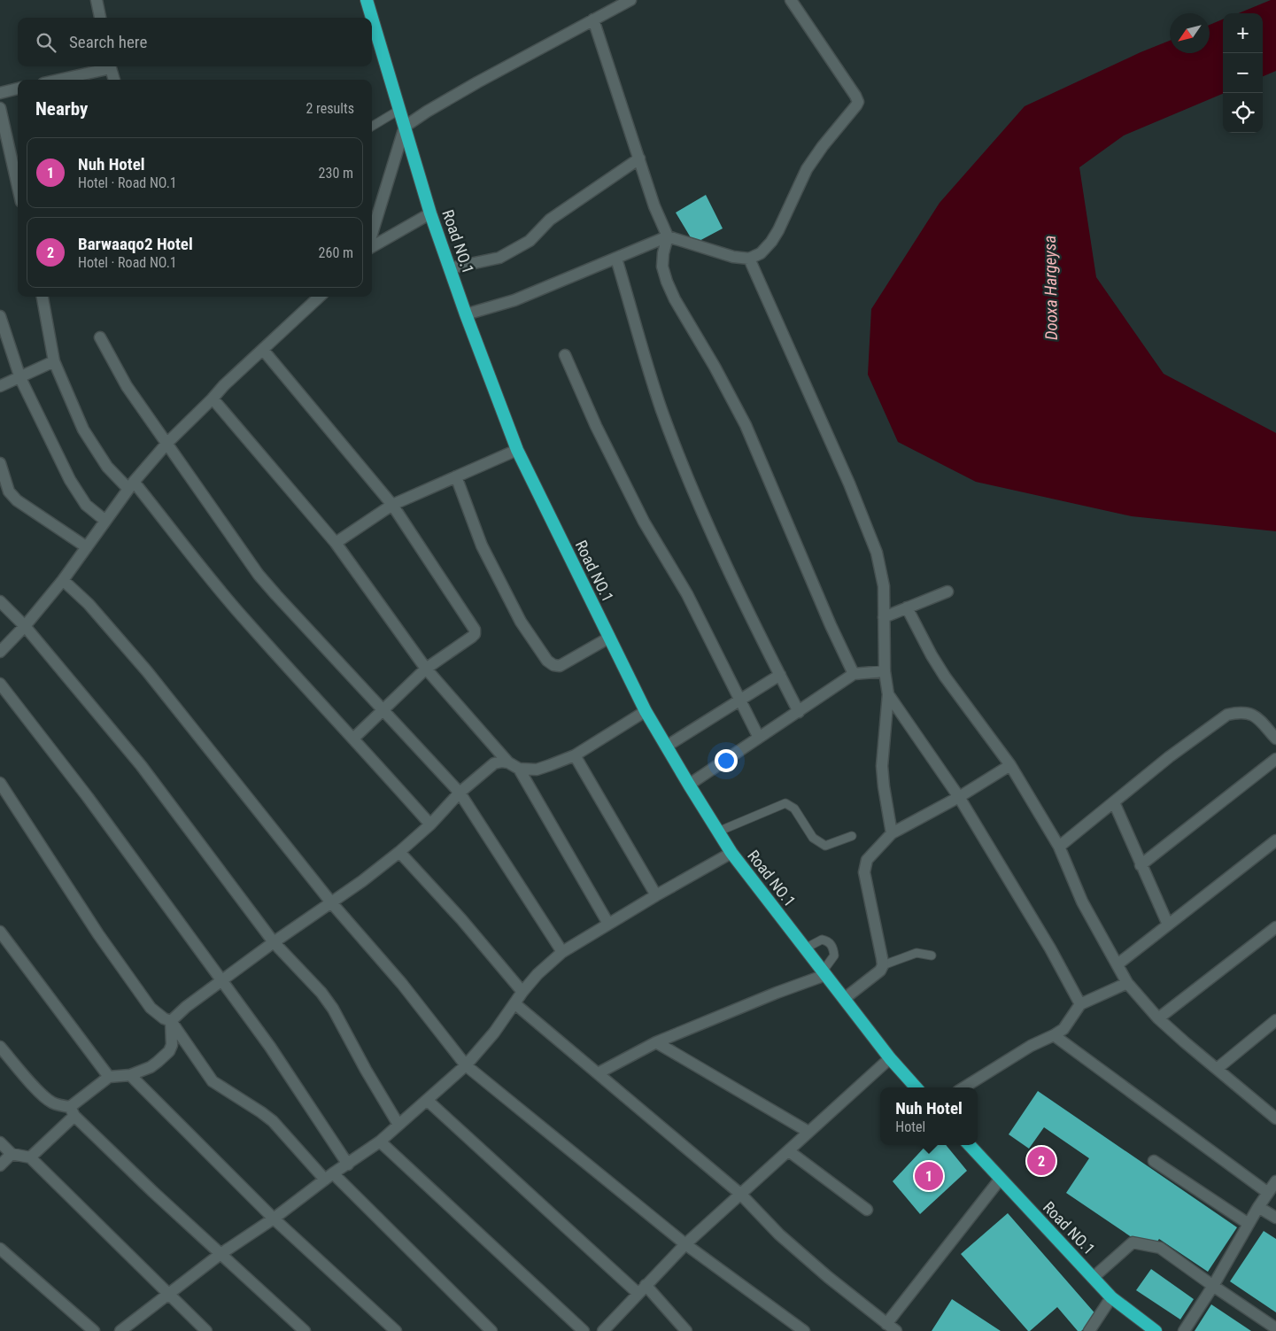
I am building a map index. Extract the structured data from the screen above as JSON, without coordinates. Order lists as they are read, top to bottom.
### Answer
{
  "streets": {
    "highway": ["Road NO.1"]
  },
  "water": ["Dooxa Hargeysa"],
  "north": "bottom left",
  "page": {
    "map_buttons": ["+", "−"],
    "search": "Search here",
    "heading": ["Nearby", "2 results"],
    "list": [
      {
        "mark": "1",
        "name": "Nuh Hotel",
        "note": "Hotel · Road NO.1",
        "value": "230 m"
      },
      {
        "mark": "2",
        "name": "Barwaaqo2 Hotel",
        "note": "Hotel · Road NO.1",
        "value": "260 m"
      }
    ],
    "popup": ["Nuh Hotel", "Hotel"],
    "pins": ["2", "1"]
  }
}
